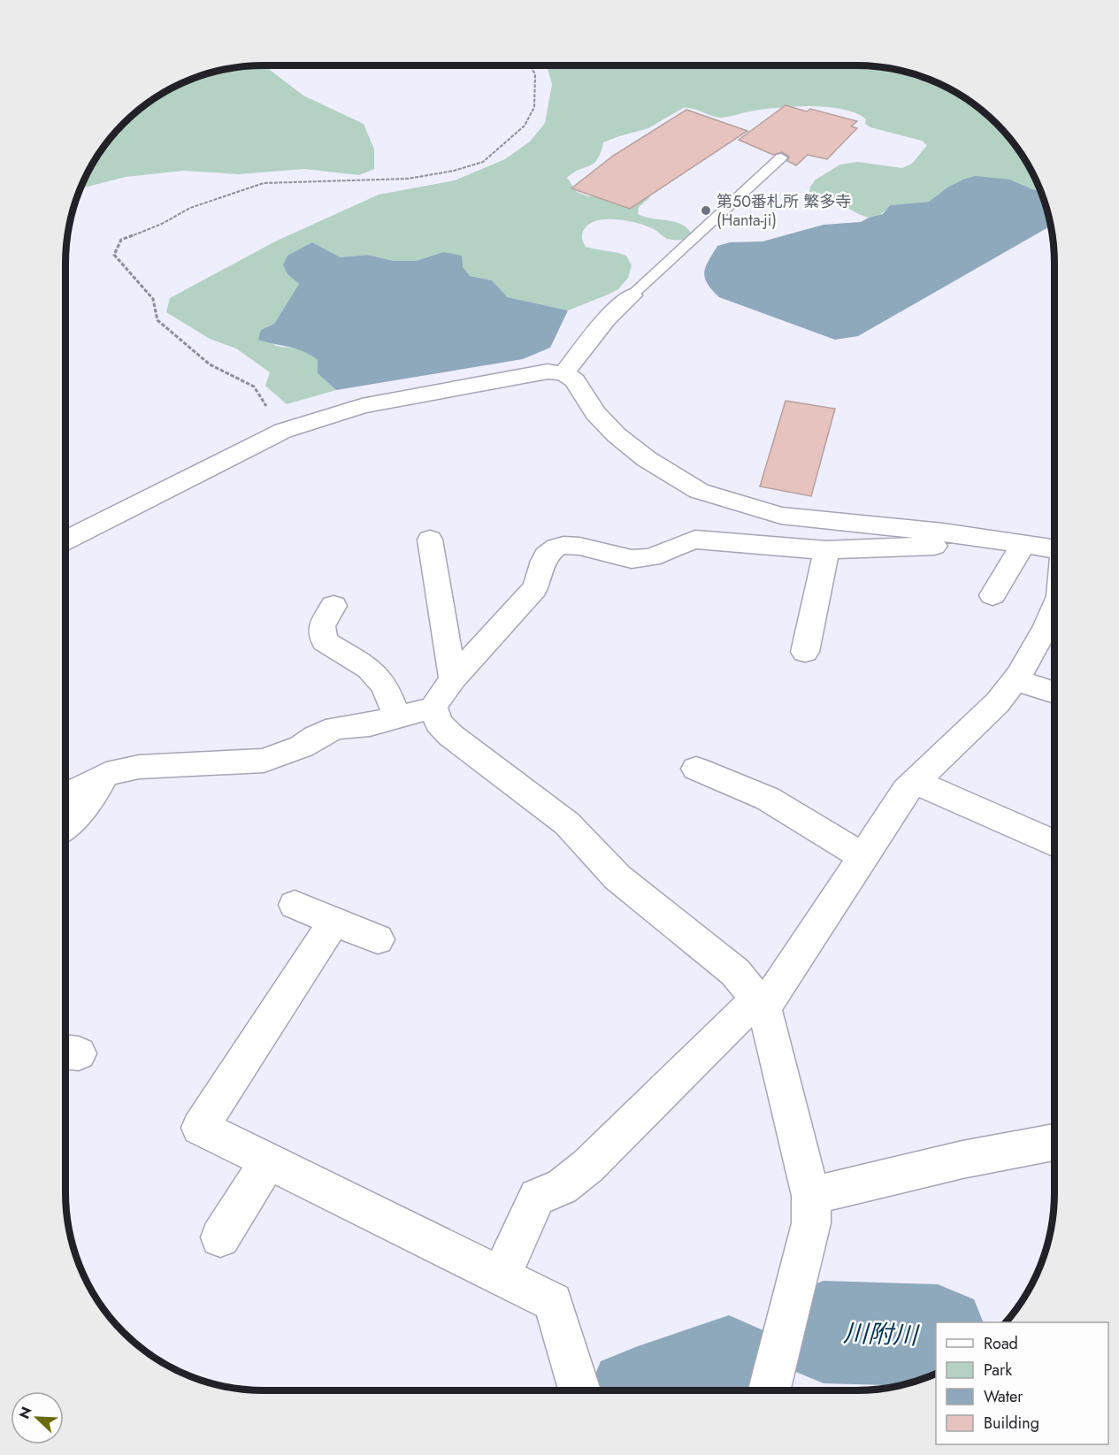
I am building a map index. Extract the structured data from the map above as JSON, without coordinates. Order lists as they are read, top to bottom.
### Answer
{
  "water": ["川附川"],
  "places": ["第50番札所 繁多寺 (Hanta-ji)"],
  "legend": [
    "Road",
    "Park",
    "Water",
    "Building"
  ],
  "north": "top left"
}
